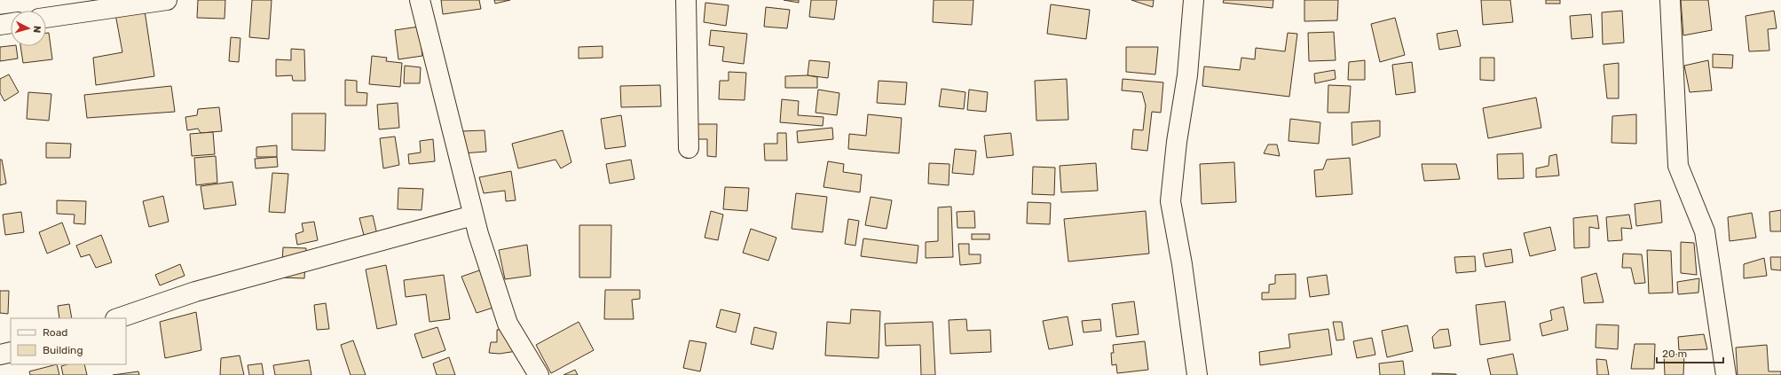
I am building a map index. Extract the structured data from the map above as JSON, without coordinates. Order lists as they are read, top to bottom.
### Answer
{
  "legend": ["Road", "Building"],
  "scale_bar": "20 m",
  "north": "right"
}
